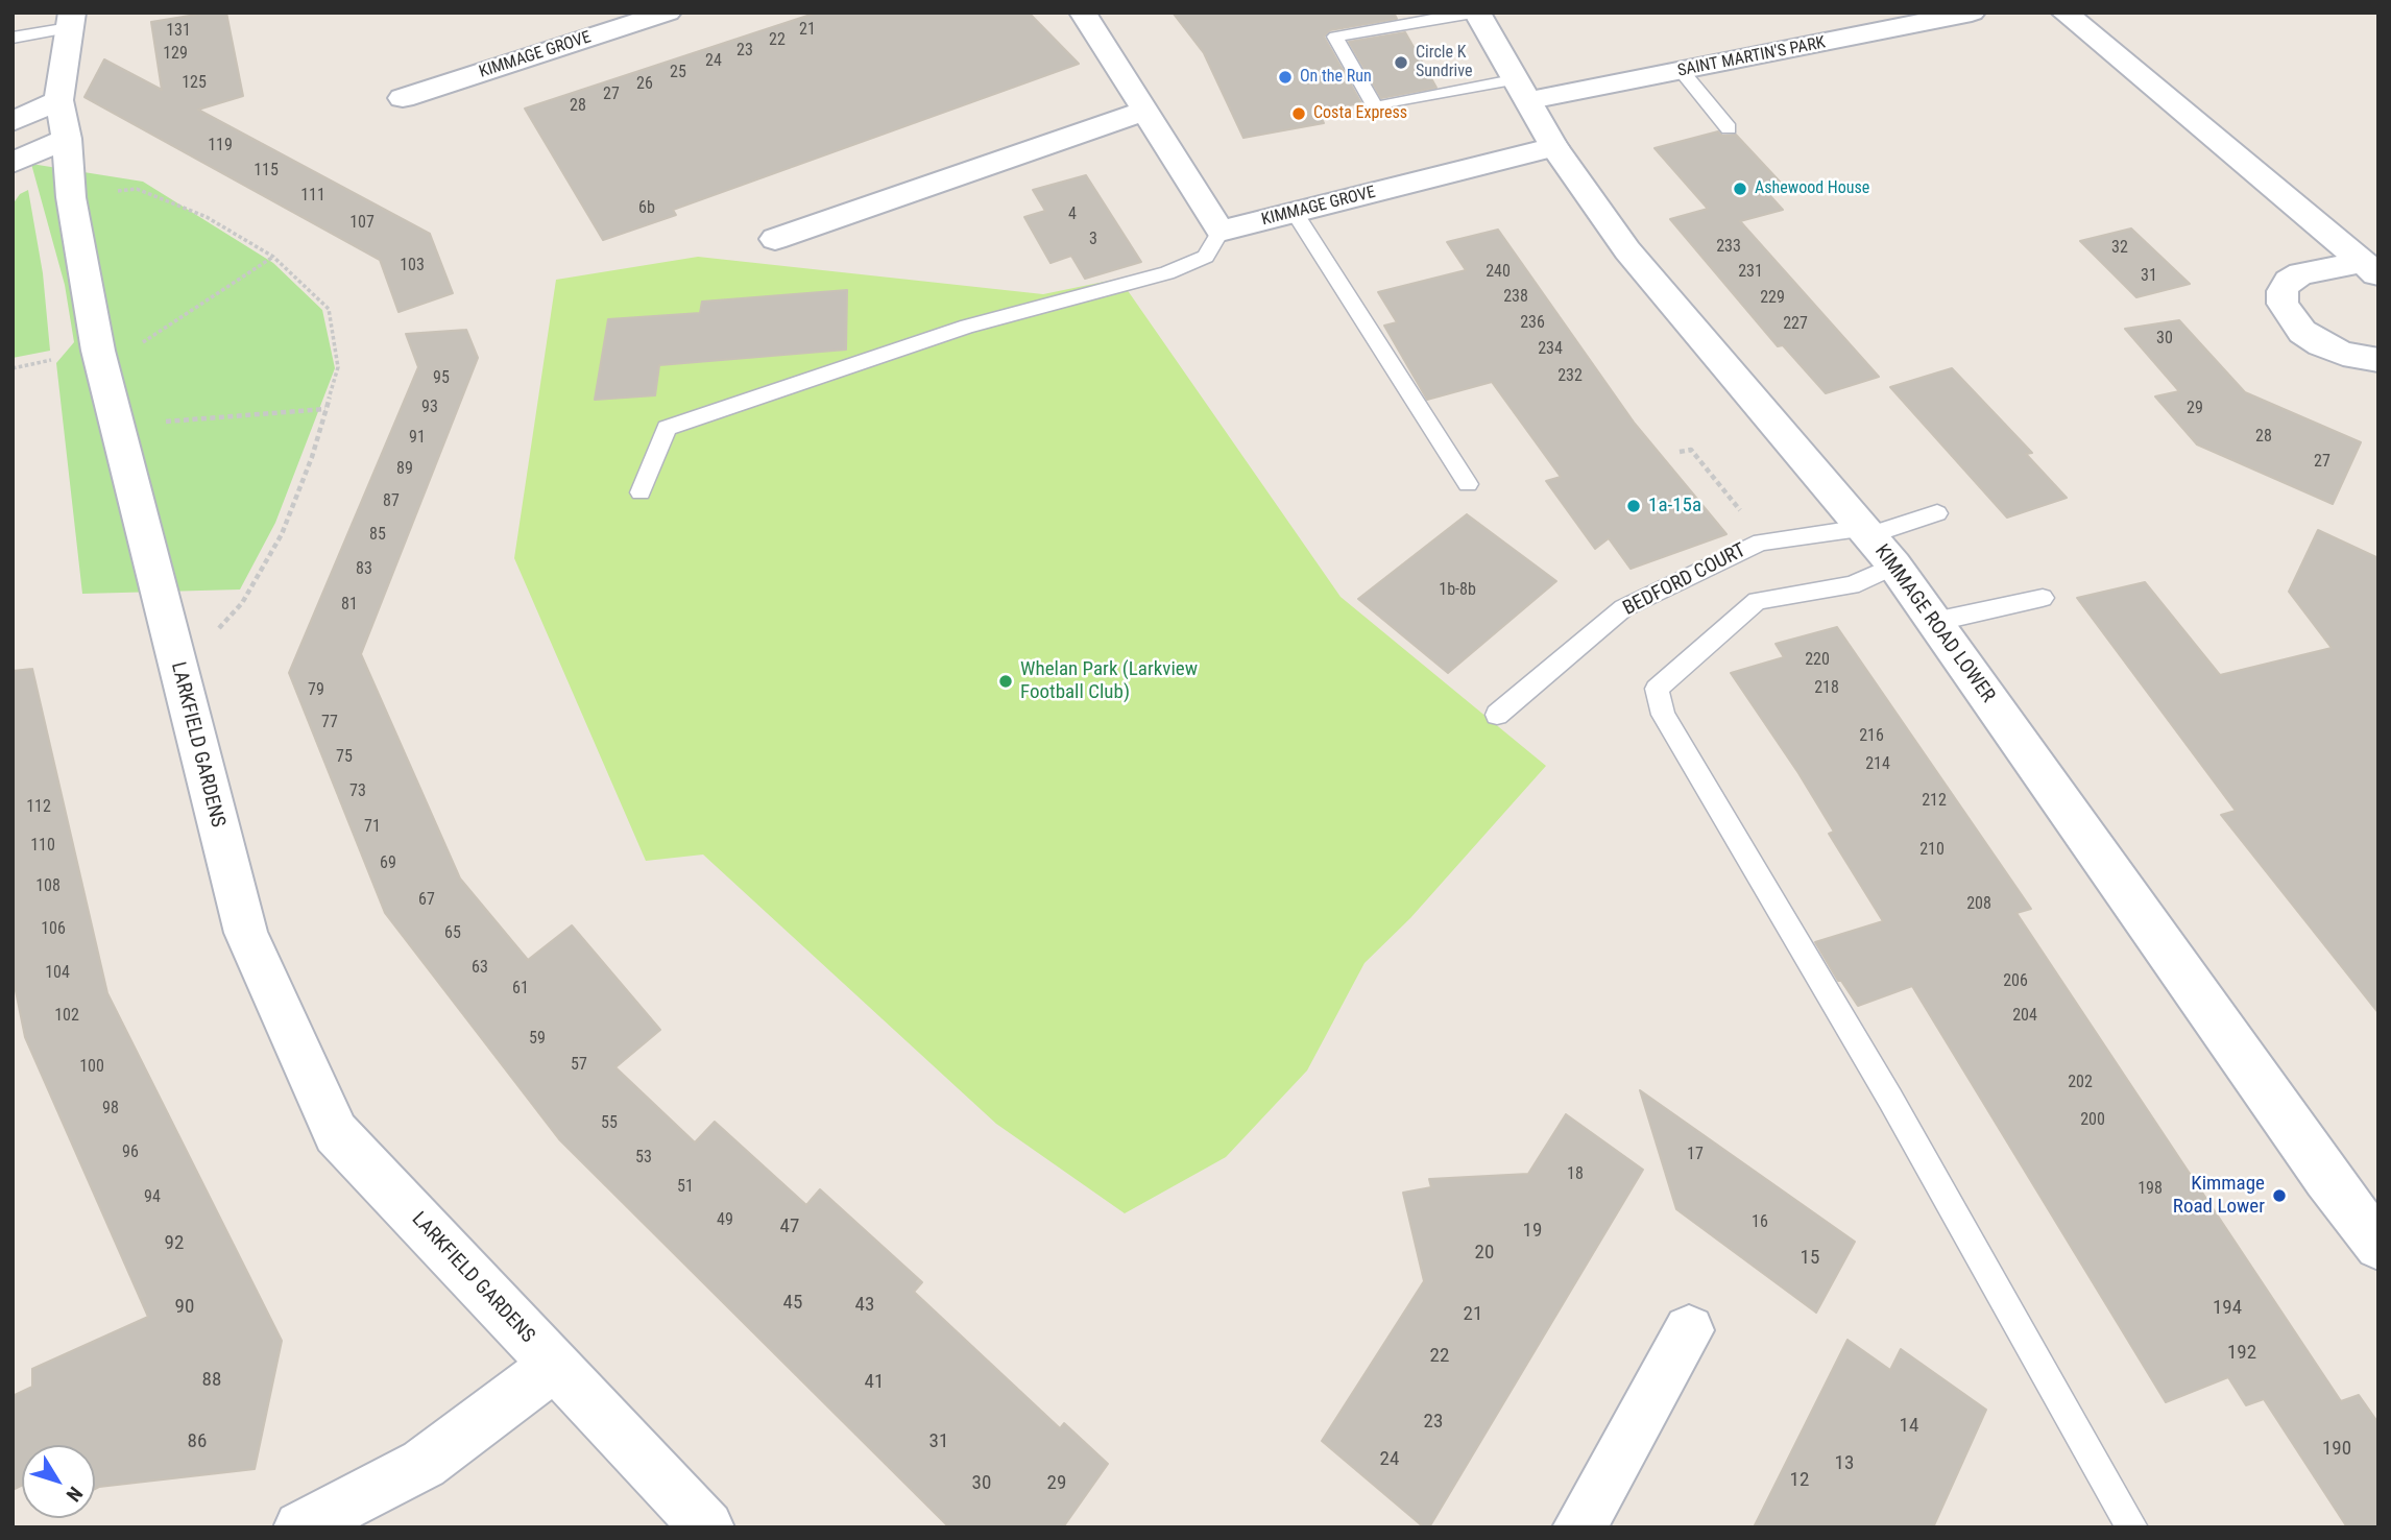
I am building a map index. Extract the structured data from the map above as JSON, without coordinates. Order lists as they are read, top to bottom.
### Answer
{
  "streets": {
    "street": [
      "KIMMAGE GROVE",
      "SAINT MARTIN'S PARK",
      "KIMMAGE ROAD LOWER",
      "LARKFIELD GARDENS"
    ],
    "lane": ["BEDFORD COURT"]
  },
  "crossings": [
    ["KIMMAGE GROVE", "KIMMAGE ROAD LOWER"],
    ["SAINT MARTIN'S PARK", "KIMMAGE ROAD LOWER"],
    ["BEDFORD COURT", "KIMMAGE ROAD LOWER"]
  ],
  "places": [
    "Circle K Sundrive",
    "On the Run",
    "Costa Express",
    "Ashewood House",
    "1a-15a",
    "Whelan Park (Larkview Football Club)",
    "Kimmage Road Lower"
  ],
  "house_numbers": [
    "21",
    "131",
    "22",
    "23",
    "129",
    "24",
    "25",
    "125",
    "26",
    "27",
    "28",
    "119",
    "115",
    "111",
    "6b",
    "4",
    "107",
    "3",
    "233",
    "32",
    "103",
    "240",
    "231",
    "31",
    "238",
    "229",
    "236",
    "227",
    "30",
    "234",
    "232",
    "95",
    "93",
    "29",
    "28",
    "91",
    "27",
    "89",
    "87",
    "85",
    "83",
    "1b-8b",
    "81",
    "220",
    "218",
    "79",
    "77",
    "216",
    "75",
    "214",
    "73",
    "212",
    "112",
    "71",
    "110",
    "210",
    "69",
    "108",
    "67",
    "208",
    "106",
    "65",
    "63",
    "104",
    "206",
    "61",
    "102",
    "204",
    "59",
    "57",
    "100",
    "202",
    "98",
    "200",
    "55",
    "96",
    "17",
    "53",
    "18",
    "51",
    "198",
    "94",
    "49",
    "16",
    "47",
    "19",
    "92",
    "20",
    "15",
    "45",
    "43",
    "90",
    "194",
    "21",
    "192",
    "22",
    "88",
    "41",
    "23",
    "14",
    "86",
    "31",
    "190",
    "24",
    "13",
    "12",
    "30",
    "29"
  ],
  "north": "bottom right"
}
